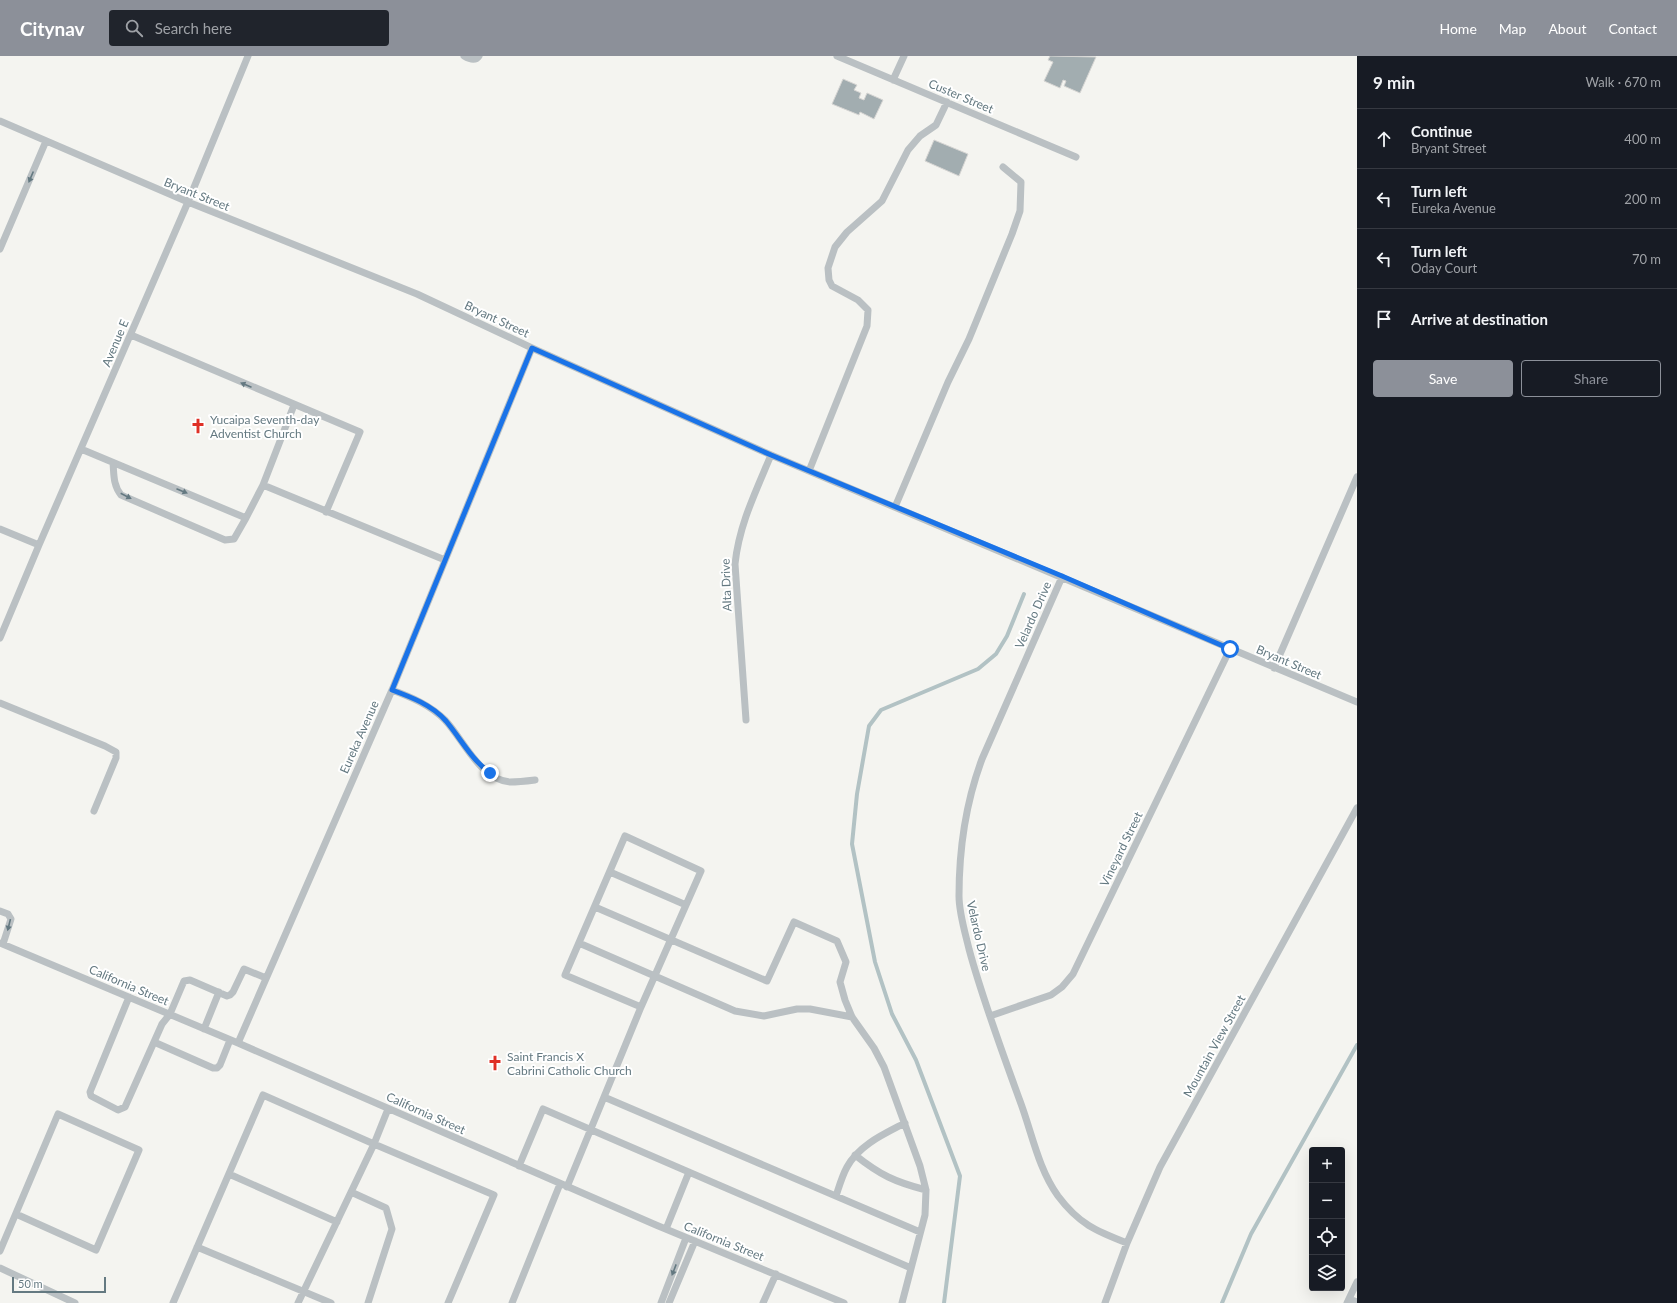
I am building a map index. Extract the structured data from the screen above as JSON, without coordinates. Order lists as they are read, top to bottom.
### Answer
{
  "streets": {
    "street": [
      "Custer Street",
      "Bryant Street",
      "Avenue E",
      "Alta Drive",
      "Velardo Drive",
      "Eureka Avenue",
      "Vineyard Street",
      "California Street",
      "Mountain View Street"
    ]
  },
  "crossings": [
    ["Bryant Street", "Avenue E"],
    ["Bryant Street", "Alta Drive"],
    ["Bryant Street", "Velardo Drive"],
    ["Bryant Street", "Eureka Avenue"],
    ["Bryant Street", "Vineyard Street"],
    ["Velardo Drive", "Vineyard Street"],
    ["Velardo Drive", "Mountain View Street"],
    ["Eureka Avenue", "California Street"]
  ],
  "places": {
    "church": ["Yucaipa Seventh-day Adventist Church", "Saint Francis X Cabrini Catholic Church"]
  },
  "scale_bar": "50 m",
  "page": {
    "header": "Citynav",
    "search": "Search here",
    "nav": [
      "Home",
      "Map",
      "About",
      "Contact"
    ],
    "heading": ["9 min", "Walk · 670 m"],
    "list": [
      ["Continue", "Bryant Street", "400 m"],
      ["Turn left", "Eureka Avenue", "200 m"],
      ["Turn left", "Oday Court", "70 m"],
      "Arrive at destination"
    ],
    "buttons": ["Save", "Share"],
    "map_buttons": ["+", "−"],
    "scale": "50 m"
  }
}
